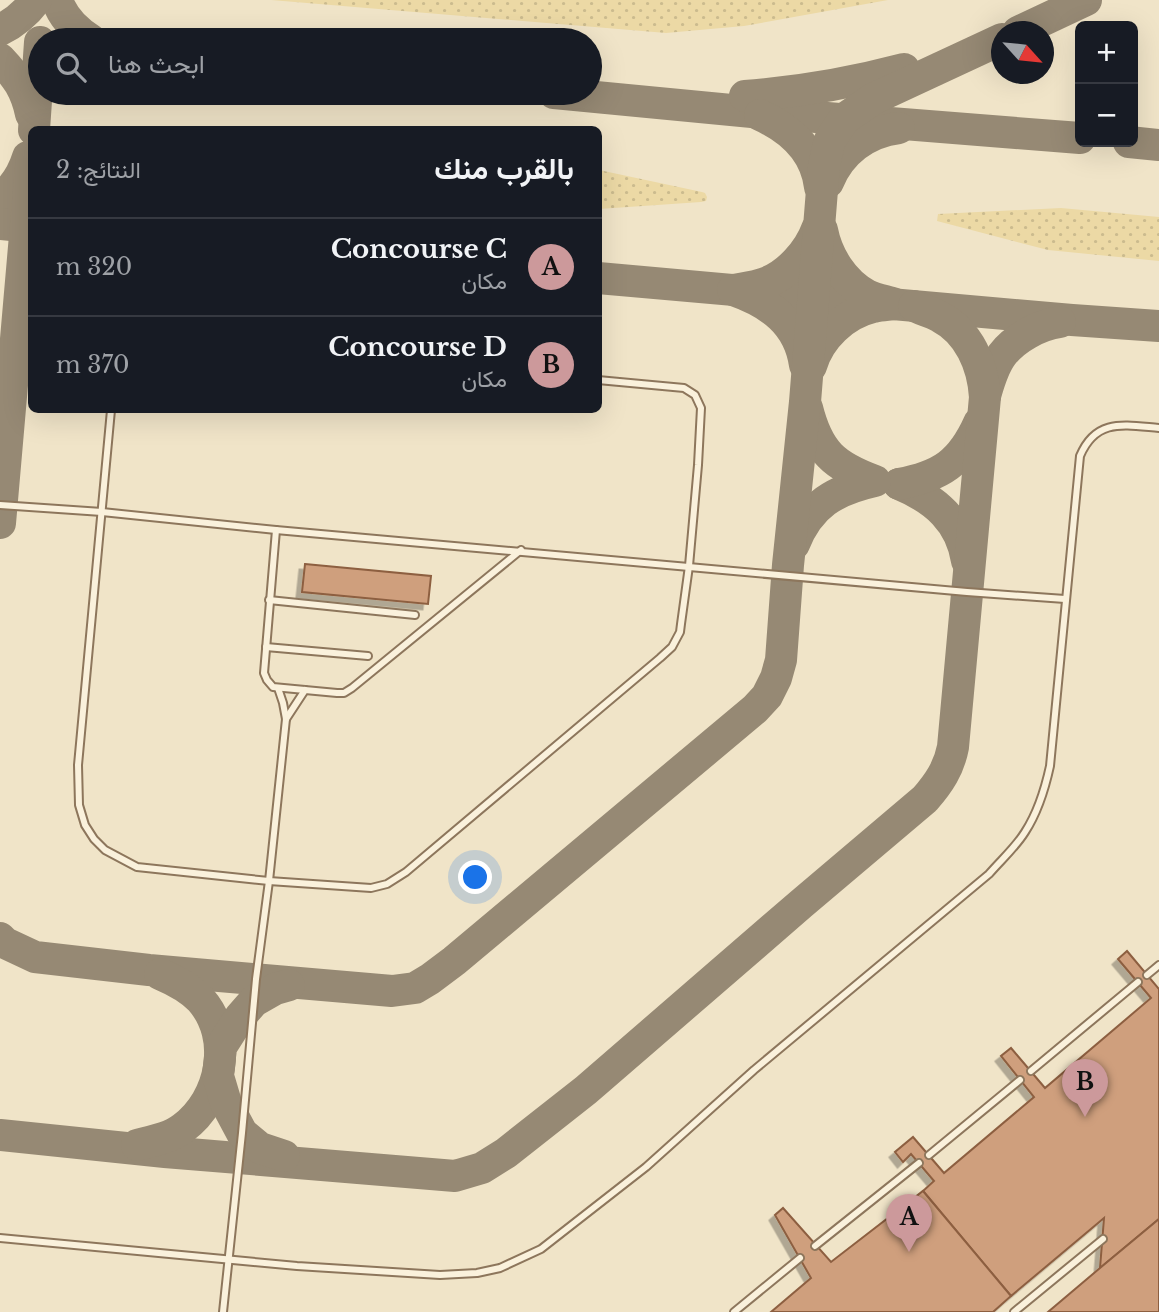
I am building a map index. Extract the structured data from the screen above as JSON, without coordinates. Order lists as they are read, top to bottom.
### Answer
{
  "north": "bottom right",
  "page": {
    "map_buttons": ["+", "−"],
    "search": "ابحث هنا",
    "heading": ["بالقرب منك", "النتائج: 2"],
    "list": [
      {
        "mark": "A",
        "name": "Concourse C",
        "note": "مكان",
        "value": "320 m"
      },
      {
        "mark": "B",
        "name": "Concourse D",
        "note": "مكان",
        "value": "370 m"
      }
    ],
    "pins": ["B", "A"]
  }
}
